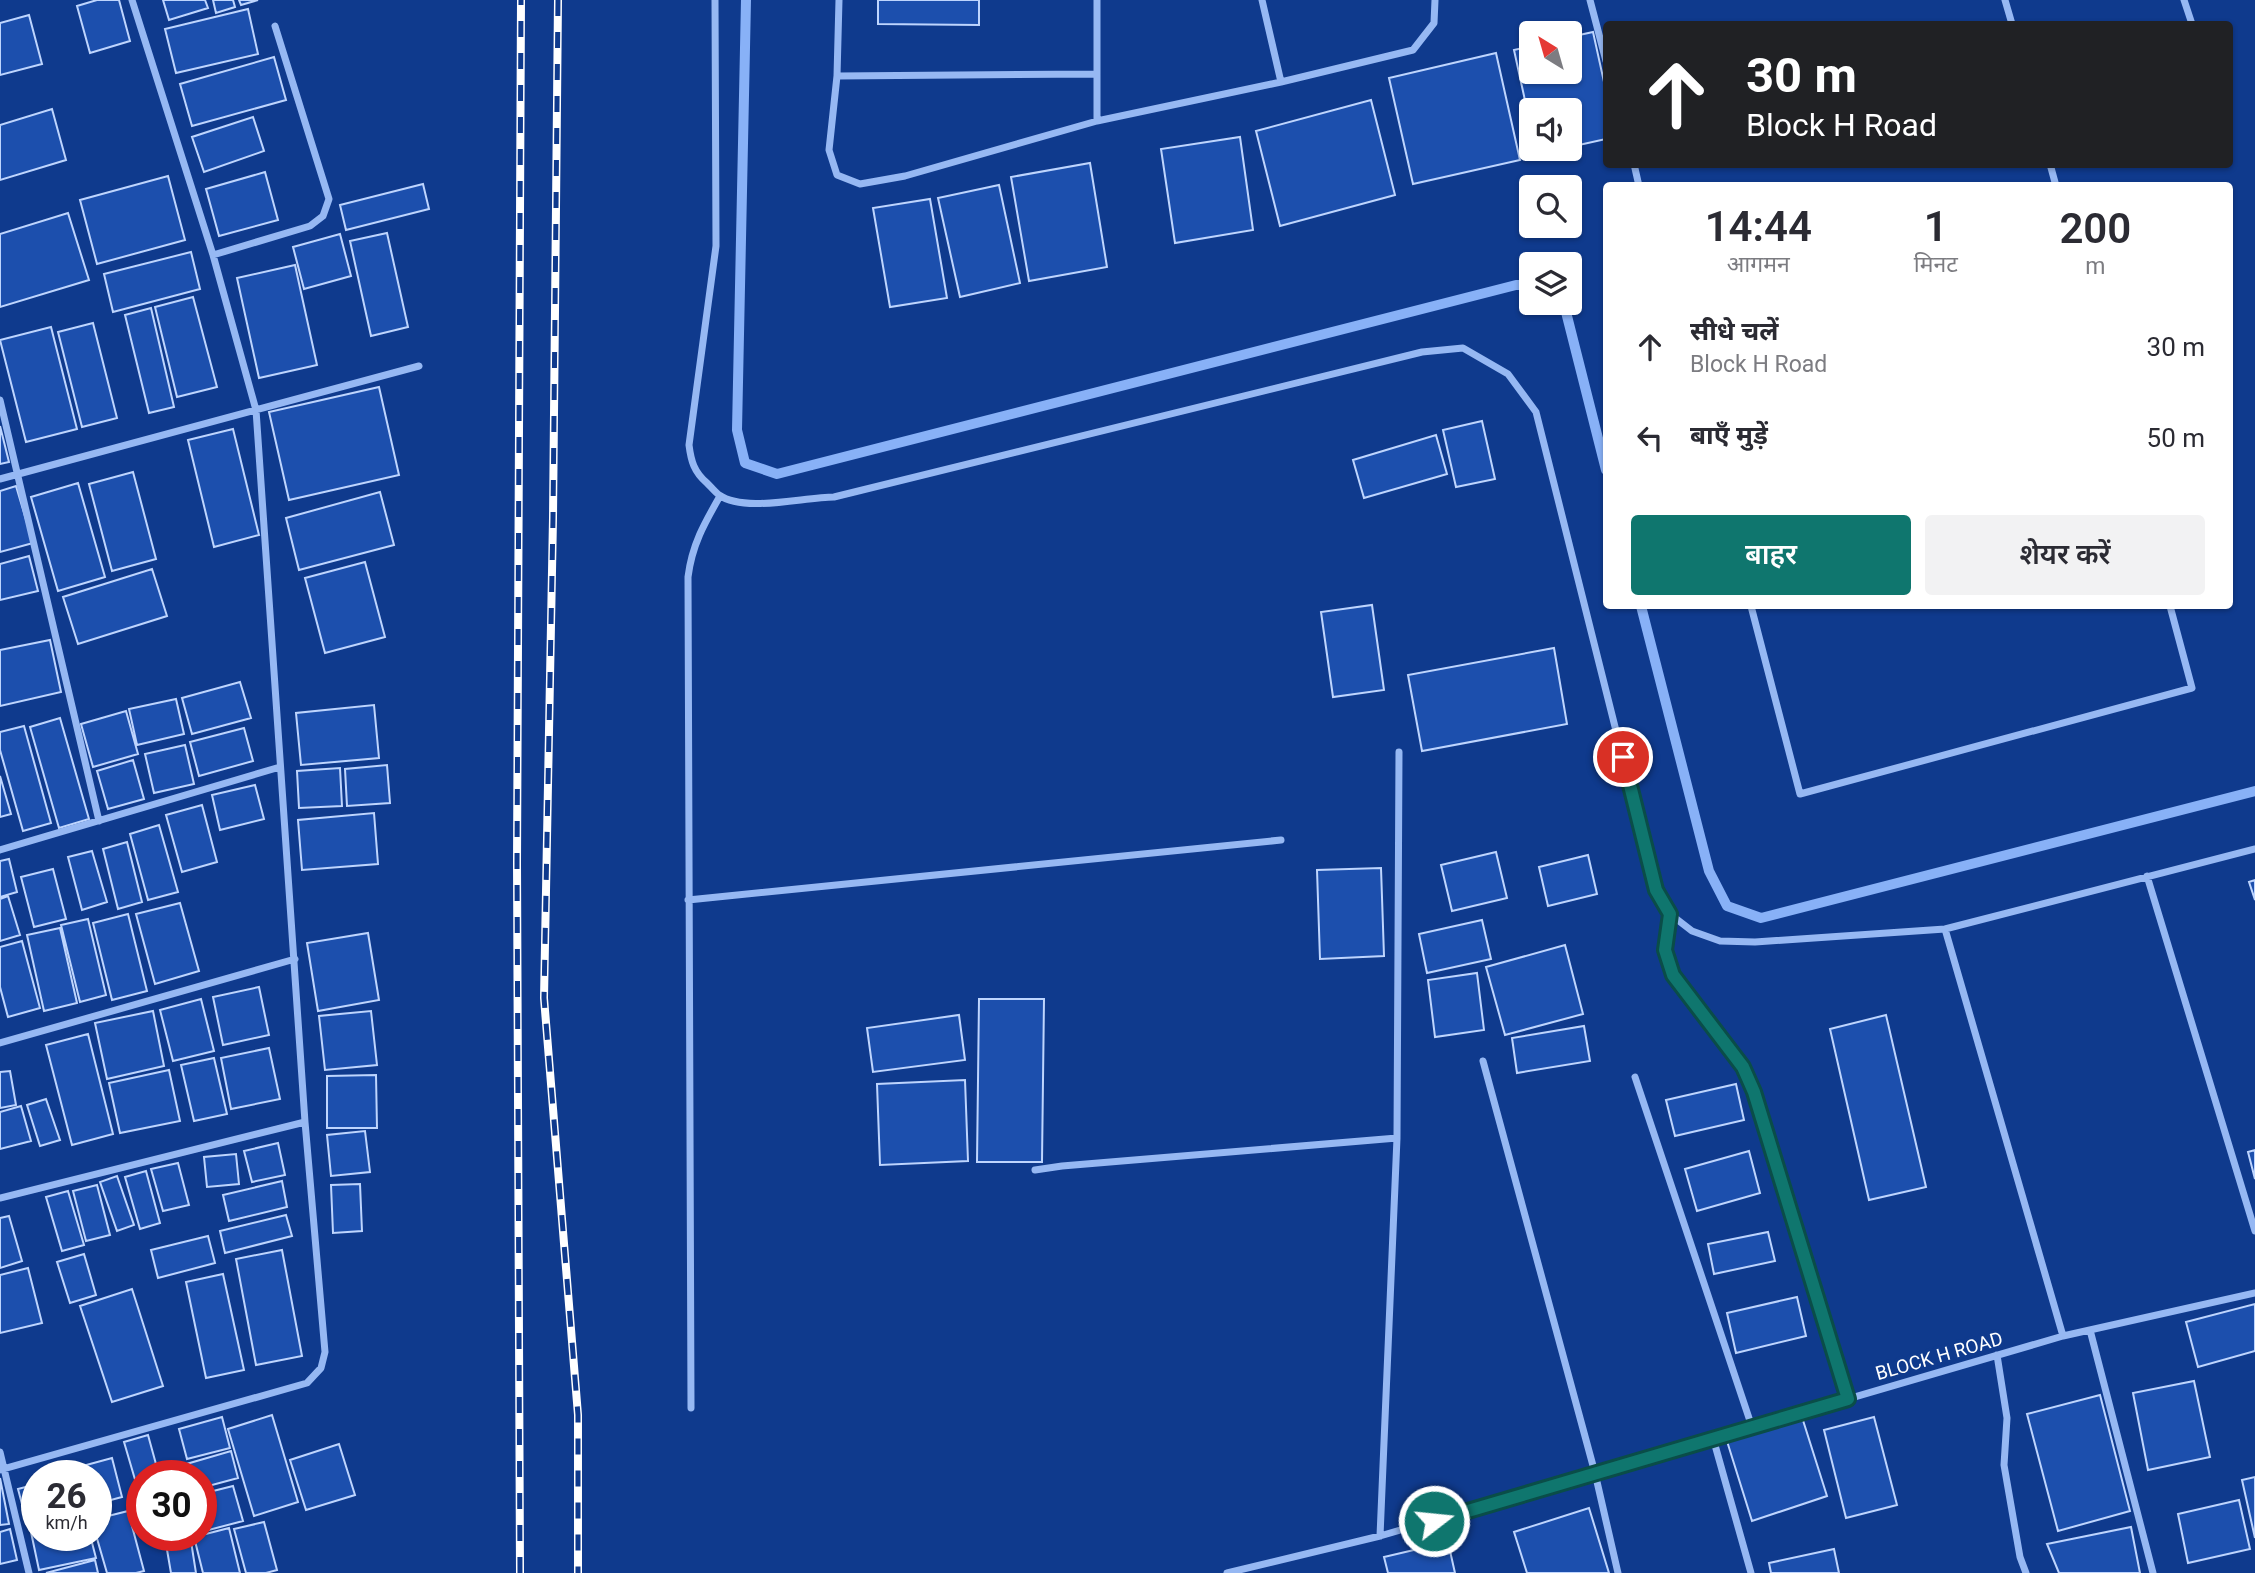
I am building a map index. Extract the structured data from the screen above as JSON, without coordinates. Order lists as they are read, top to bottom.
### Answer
{
  "streets": {
    "street": ["BLOCK H ROAD"]
  },
  "north": "top left",
  "page": {
    "turn": ["30 m", "Block H Road"],
    "eta": [
      "14:44",
      "आगमन",
      "1",
      "मिनट",
      "200",
      "m"
    ],
    "list": [
      {
        "name": "सीधे चलें",
        "note": "Block H Road",
        "value": "30 m"
      },
      {
        "name": "बाएँ मुड़ें",
        "value": "50 m"
      }
    ],
    "buttons": ["बाहर", "शेयर करें"],
    "speed": "26 km/h",
    "limit": "30"
  }
}
